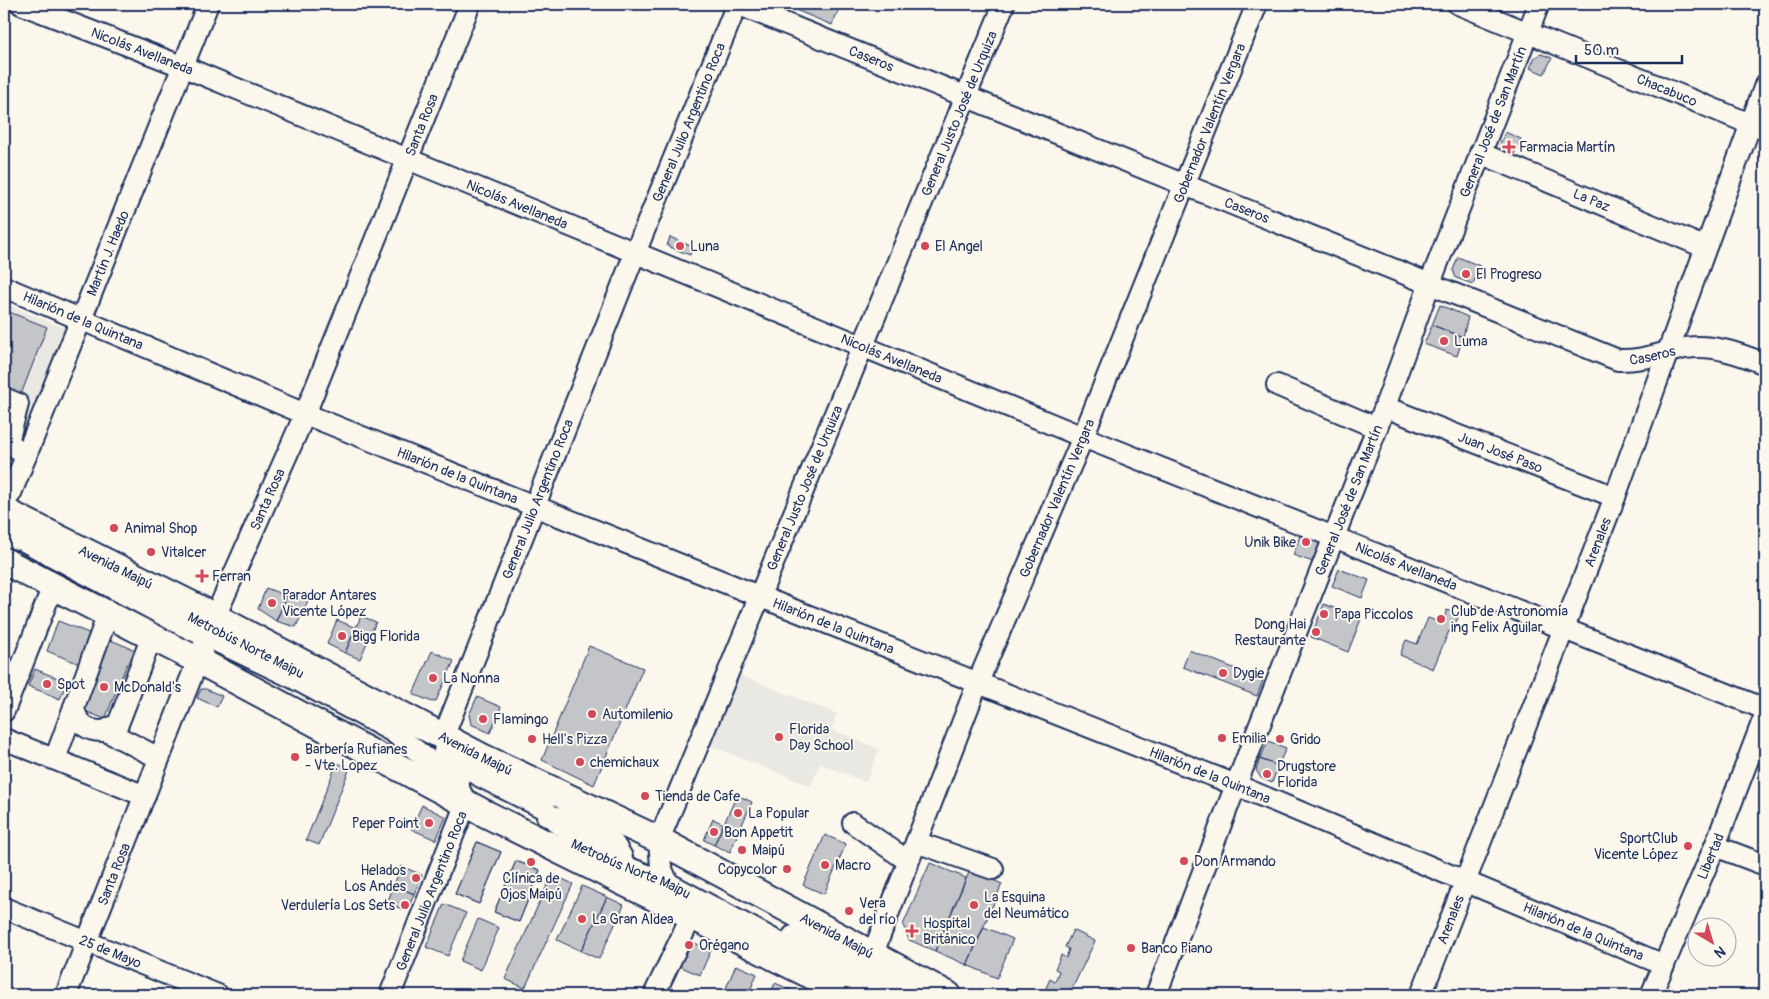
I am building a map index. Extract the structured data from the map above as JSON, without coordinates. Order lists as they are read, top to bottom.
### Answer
{
  "streets": {
    "main road": ["Avenida Maipú"],
    "street": [
      "Nicolás Avellaneda",
      "Caseros",
      "Chacabuco",
      "General Justo José de Urquiza",
      "General José de San Martín",
      "General Julio Argentino Roca",
      "Gobernador Valentín Vergara",
      "Santa Rosa",
      "La Paz",
      "Martín J. Haedo",
      "Hilarión de la Quintana",
      "Juan José Paso",
      "Arenales",
      "Metrobús Norte Maipu",
      "Libertad",
      "25 de Mayo"
    ]
  },
  "crossings": [
    ["Nicolás Avellaneda", "General Justo José de Urquiza"],
    ["Nicolás Avellaneda", "General José de San Martín"],
    ["Nicolás Avellaneda", "General Julio Argentino Roca"],
    ["Nicolás Avellaneda", "Gobernador Valentín Vergara"],
    ["Nicolás Avellaneda", "Santa Rosa"],
    ["Nicolás Avellaneda", "Martín J. Haedo"],
    ["Nicolás Avellaneda", "Arenales"],
    ["Caseros", "General Justo José de Urquiza"],
    ["Caseros", "General José de San Martín"],
    ["Caseros", "General Julio Argentino Roca"],
    ["Caseros", "Gobernador Valentín Vergara"],
    ["Caseros", "Arenales"],
    ["Chacabuco", "General José de San Martín"],
    ["Chacabuco", "Arenales"],
    ["General Justo José de Urquiza", "Hilarión de la Quintana"],
    ["General Justo José de Urquiza", "Avenida Maipú"],
    ["General Justo José de Urquiza", "Metrobús Norte Maipu"],
    ["General José de San Martín", "La Paz"],
    ["General José de San Martín", "Hilarión de la Quintana"],
    ["General José de San Martín", "Juan José Paso"],
    ["General Julio Argentino Roca", "Hilarión de la Quintana"],
    ["General Julio Argentino Roca", "Avenida Maipú"],
    ["General Julio Argentino Roca", "Metrobús Norte Maipu"],
    ["Gobernador Valentín Vergara", "Hilarión de la Quintana"],
    ["Gobernador Valentín Vergara", "Avenida Maipú"],
    ["Gobernador Valentín Vergara", "Metrobús Norte Maipu"],
    ["Santa Rosa", "Hilarión de la Quintana"],
    ["Santa Rosa", "Avenida Maipú"],
    ["Santa Rosa", "Metrobús Norte Maipu"],
    ["Santa Rosa", "25 de Mayo"],
    ["La Paz", "Arenales"],
    ["Martín J. Haedo", "Hilarión de la Quintana"],
    ["Hilarión de la Quintana", "Arenales"],
    ["Hilarión de la Quintana", "Libertad"],
    ["Juan José Paso", "Arenales"],
    ["Avenida Maipú", "Metrobús Norte Maipu"]
  ],
  "places": {
    "health": ["Farmacia Martín", "Ferran", "Hospital Británico"],
    "other": [
      "Luna",
      "El Angel",
      "El Progreso",
      "Luma",
      "Animal Shop",
      "Unik Bike",
      "Vitalcer",
      "Parador Antares Vicente López",
      "Papa Piccolos",
      "Club de Astronomía ing Felix Aguilar",
      "Dong Hai Restaurante",
      "Bigg Florida",
      "Dygie",
      "La Nonna",
      "Spot",
      "McDonald's",
      "Automilenio",
      "Flamingo",
      "Florida Day School",
      "Emilia",
      "Hell's Pizza",
      "Grido",
      "Barbería Rufianes - Vte. Lopez",
      "chemichaux",
      "Drugstore Florida",
      "Tienda de Cafe",
      "La Popular",
      "Peper Point",
      "Bon Appetit",
      "SportClub Vicente López",
      "Maipú",
      "Don Armando",
      "Clínica de Ojos Maipú",
      "Macro",
      "Copycolor",
      "Helados Los Andes",
      "Verdulería Los Sets",
      "La Esquina del Neumático",
      "Vera del río",
      "La Gran Aldea",
      "Orégano",
      "Banco Piano"
    ]
  },
  "scale_bar": "50 m",
  "north": "bottom right"
}
